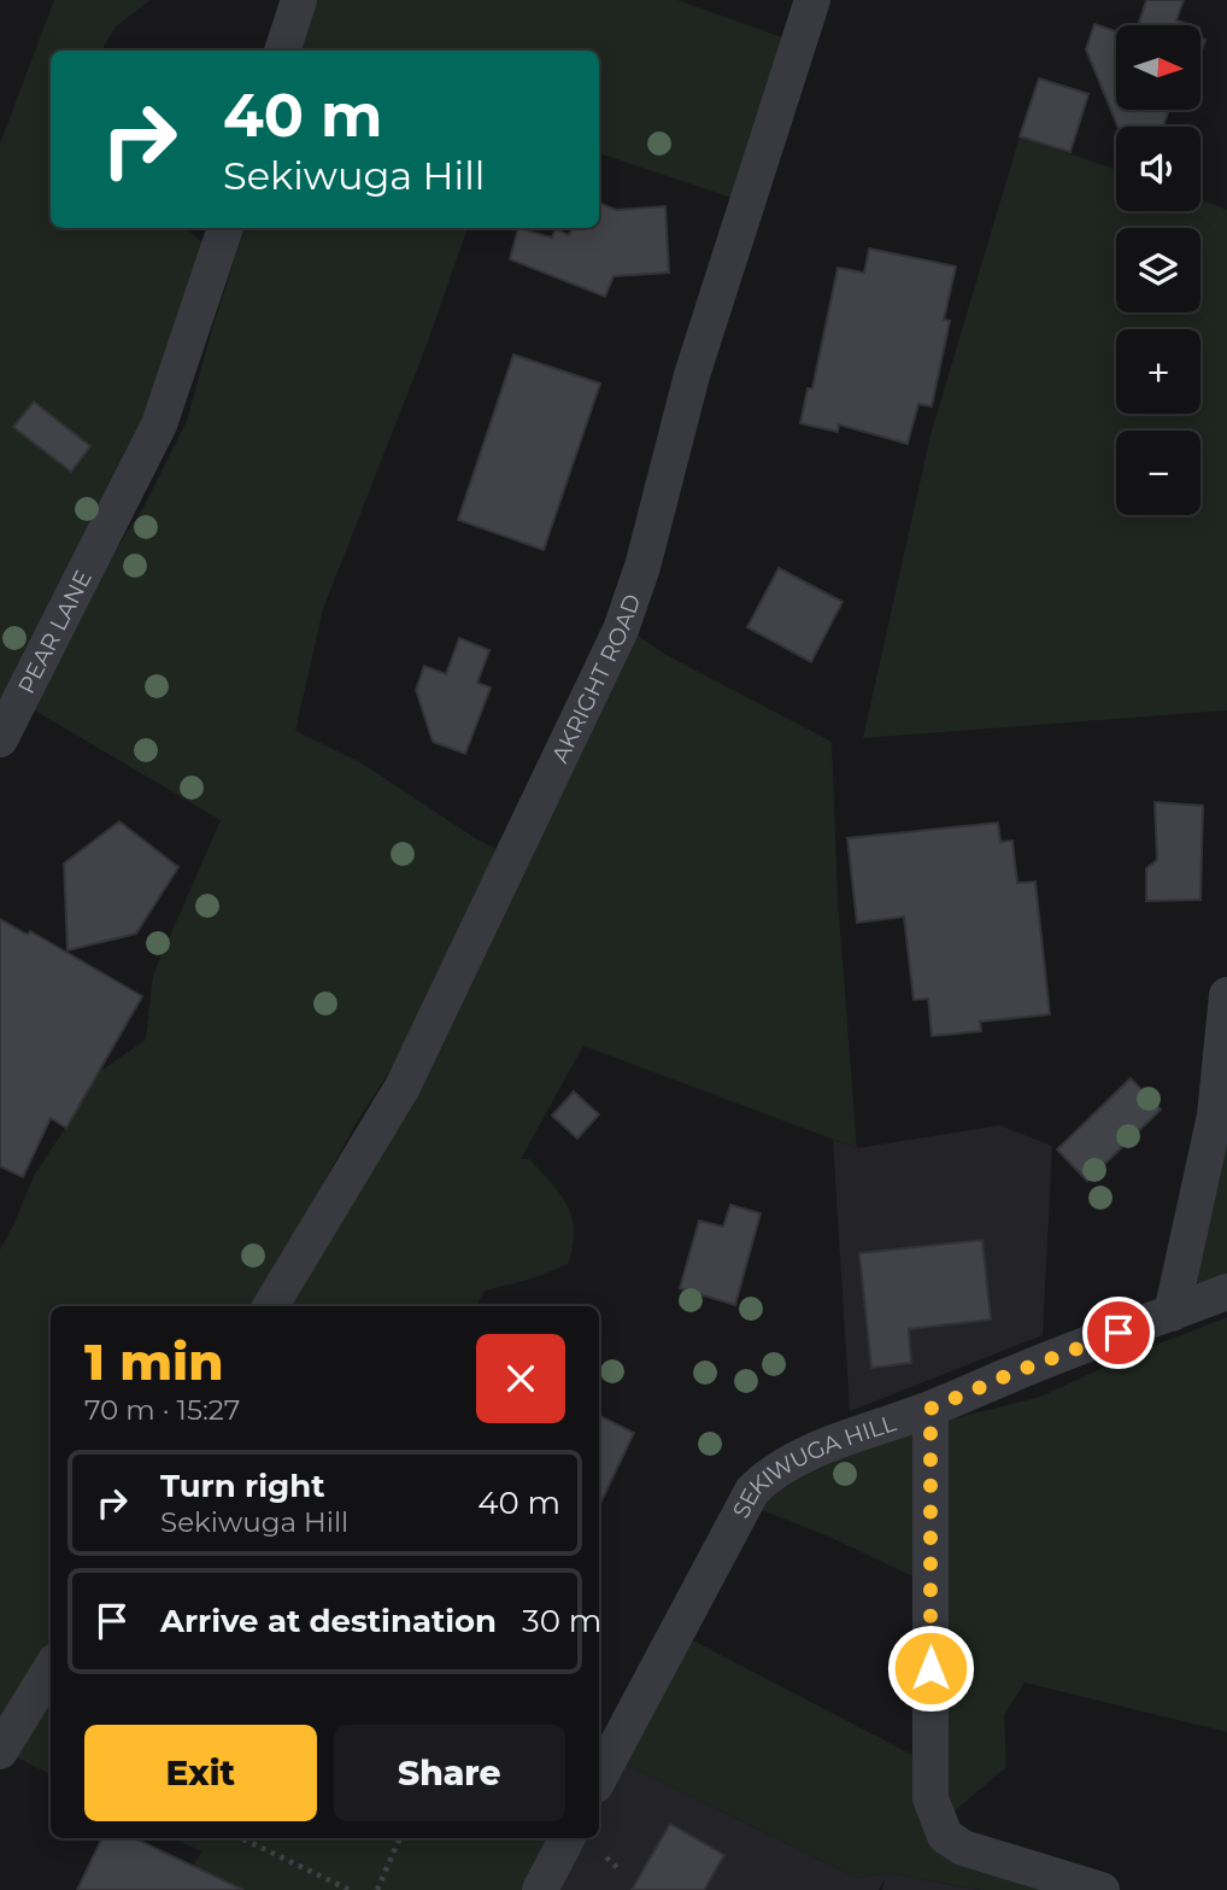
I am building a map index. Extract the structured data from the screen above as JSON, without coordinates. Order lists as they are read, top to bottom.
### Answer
{
  "streets": {
    "street": ["PEAR LANE", "AKRIGHT ROAD", "SEKIWUGA HILL"]
  },
  "north": "right",
  "page": {
    "map_buttons": ["+", "−"],
    "turn": ["40 m", "Sekiwuga Hill"],
    "heading": ["1 min", "70 m · 15:27"],
    "list": [
      {
        "name": "Turn right",
        "note": "Sekiwuga Hill",
        "value": "40 m"
      },
      {
        "name": "Arrive at destination",
        "value": "30 m"
      }
    ],
    "buttons": ["Exit", "Share"]
  }
}
